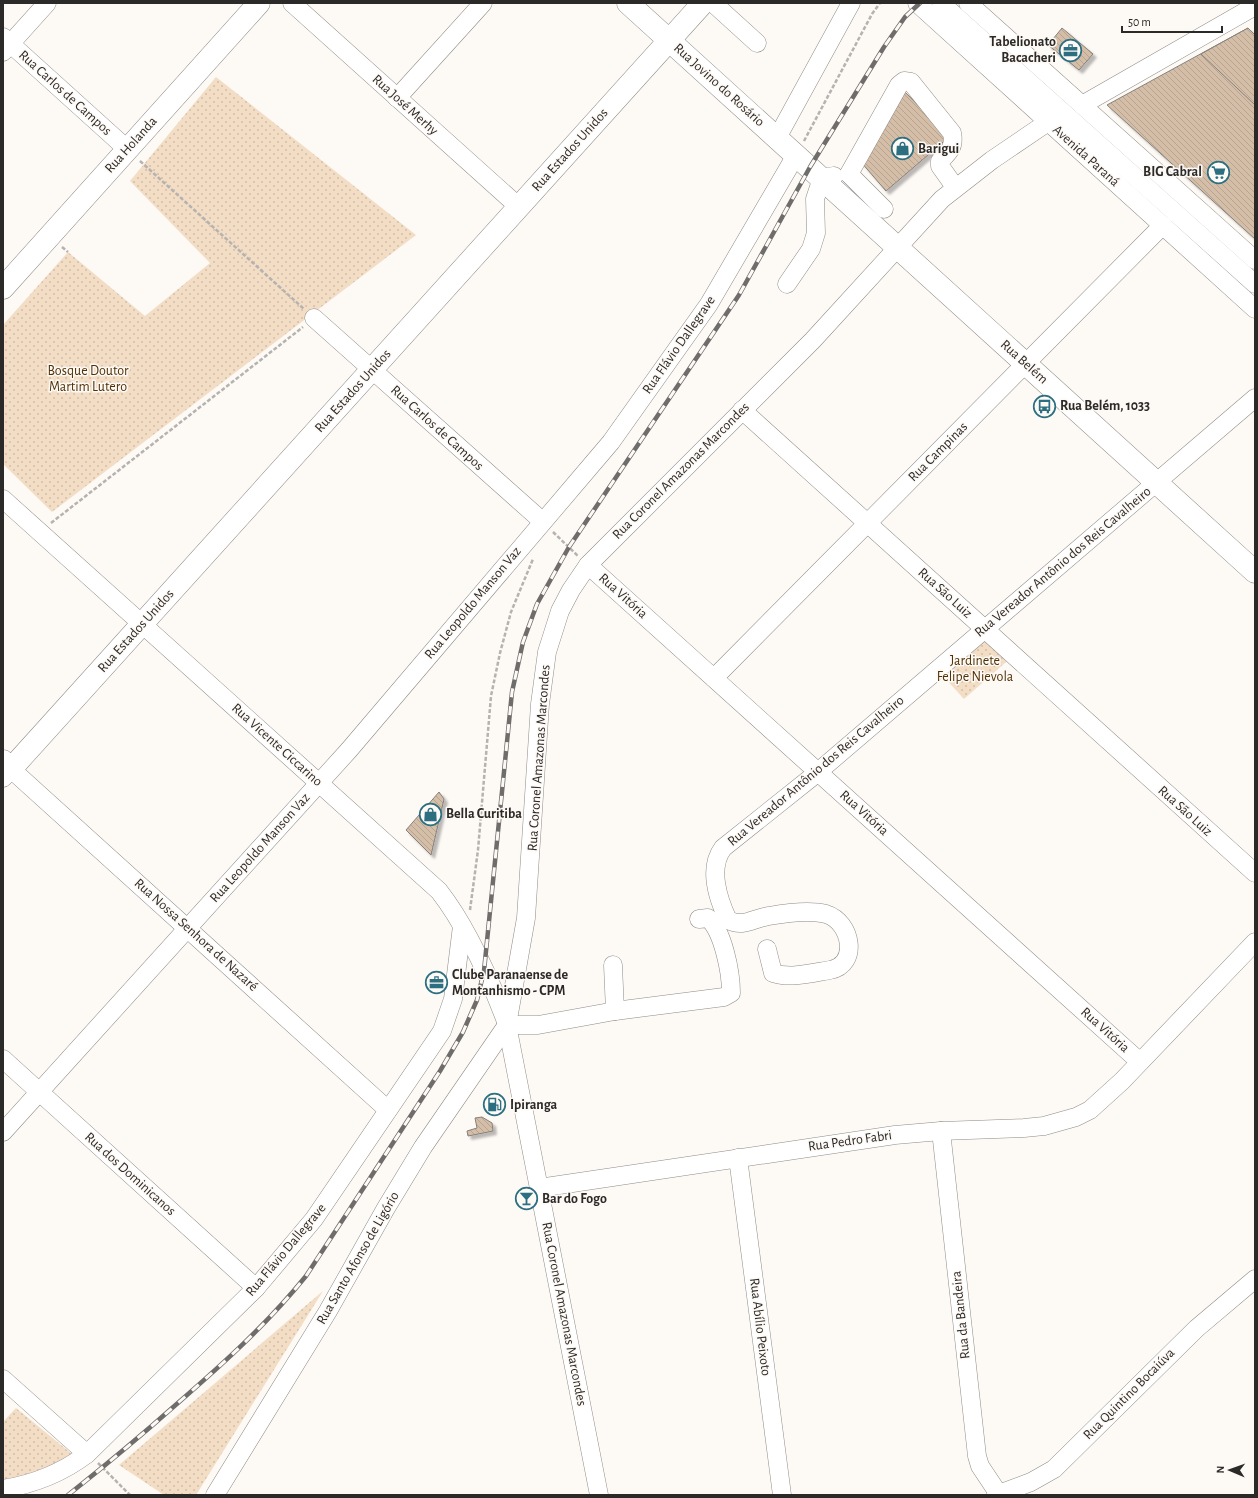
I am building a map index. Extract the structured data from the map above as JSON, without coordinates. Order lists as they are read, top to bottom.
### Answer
{
  "streets": {
    "main road": [
      "Rua Jovino do Rosário",
      "Rua Holanda",
      "Rua Estados Unidos",
      "Rua Belém"
    ],
    "street": [
      "Rua Carlos de Campos",
      "Rua José Merhy",
      "Avenida Paraná",
      "Rua Flávio Dallegrave",
      "Rua Campinas",
      "Rua Coronel Amazonas Marcondes",
      "Rua Vereador Antônio dos Reis Cavalheiro",
      "Rua São Luiz",
      "Rua Vitória",
      "Rua Leopoldo Manson Vaz",
      "Rua Vicente Ciccarino",
      "Rua Nossa Senhora de Nazaré",
      "Rua Pedro Fabri",
      "Rua dos Dominicanos",
      "Rua Santo Afonso de Ligório",
      "Rua da Bandeira",
      "Rua Abílio Peixoto",
      "Rua Quintino Bocaiúva"
    ]
  },
  "crossings": [
    ["Rua Jovino do Rosário", "Rua Estados Unidos"],
    ["Rua Jovino do Rosário", "Rua Flávio Dallegrave"],
    ["Rua Jovino do Rosário", "Rua Belém"],
    ["Rua Carlos de Campos", "Rua Holanda"],
    ["Rua Carlos de Campos", "Rua Estados Unidos"],
    ["Rua Carlos de Campos", "Rua Flávio Dallegrave"],
    ["Rua Carlos de Campos", "Rua Leopoldo Manson Vaz"],
    ["Rua José Merhy", "Rua Estados Unidos"],
    ["Rua Estados Unidos", "Rua Vicente Ciccarino"],
    ["Rua Estados Unidos", "Rua Nossa Senhora de Nazaré"],
    ["Avenida Paraná", "Rua Campinas"],
    ["Avenida Paraná", "Rua Coronel Amazonas Marcondes"],
    ["Rua Flávio Dallegrave", "Rua Belém"],
    ["Rua Flávio Dallegrave", "Rua Leopoldo Manson Vaz"],
    ["Rua Flávio Dallegrave", "Rua Vicente Ciccarino"],
    ["Rua Flávio Dallegrave", "Rua Nossa Senhora de Nazaré"],
    ["Rua Flávio Dallegrave", "Rua dos Dominicanos"],
    ["Rua Belém", "Rua Campinas"],
    ["Rua Belém", "Rua Coronel Amazonas Marcondes"],
    ["Rua Belém", "Rua Vereador Antônio dos Reis Cavalheiro"],
    ["Rua Campinas", "Rua São Luiz"],
    ["Rua Campinas", "Rua Vitória"],
    ["Rua Coronel Amazonas Marcondes", "Rua São Luiz"],
    ["Rua Coronel Amazonas Marcondes", "Rua Vitória"],
    ["Rua Coronel Amazonas Marcondes", "Rua Vicente Ciccarino"],
    ["Rua Coronel Amazonas Marcondes", "Rua Pedro Fabri"],
    ["Rua Coronel Amazonas Marcondes", "Rua Santo Afonso de Ligório"],
    ["Rua Vereador Antônio dos Reis Cavalheiro", "Rua São Luiz"],
    ["Rua Vereador Antônio dos Reis Cavalheiro", "Rua Vitória"],
    ["Rua Vitória", "Rua Pedro Fabri"],
    ["Rua Leopoldo Manson Vaz", "Rua Vicente Ciccarino"],
    ["Rua Leopoldo Manson Vaz", "Rua Nossa Senhora de Nazaré"],
    ["Rua Leopoldo Manson Vaz", "Rua dos Dominicanos"],
    ["Rua Vicente Ciccarino", "Rua Santo Afonso de Ligório"],
    ["Rua Pedro Fabri", "Rua da Bandeira"],
    ["Rua Pedro Fabri", "Rua Abílio Peixoto"],
    ["Rua da Bandeira", "Rua Quintino Bocaiúva"]
  ],
  "parks": ["Bosque Doutor Martim Lutero", "Jardinete Felipe Nievola"],
  "places": {
    "office": ["Tabelionato Bacacheri", "Clube Paranaense de Montanhismo - CPM"],
    "shop": ["Barigui", "Bella Curitiba"],
    "supermarket": ["BIG Cabral"],
    "bus stop": ["Rua Belém, 1033"],
    "fuel station": ["Ipiranga"],
    "bar": ["Bar do Fogo"]
  },
  "scale_bar": "50 m",
  "north": "left"
}
